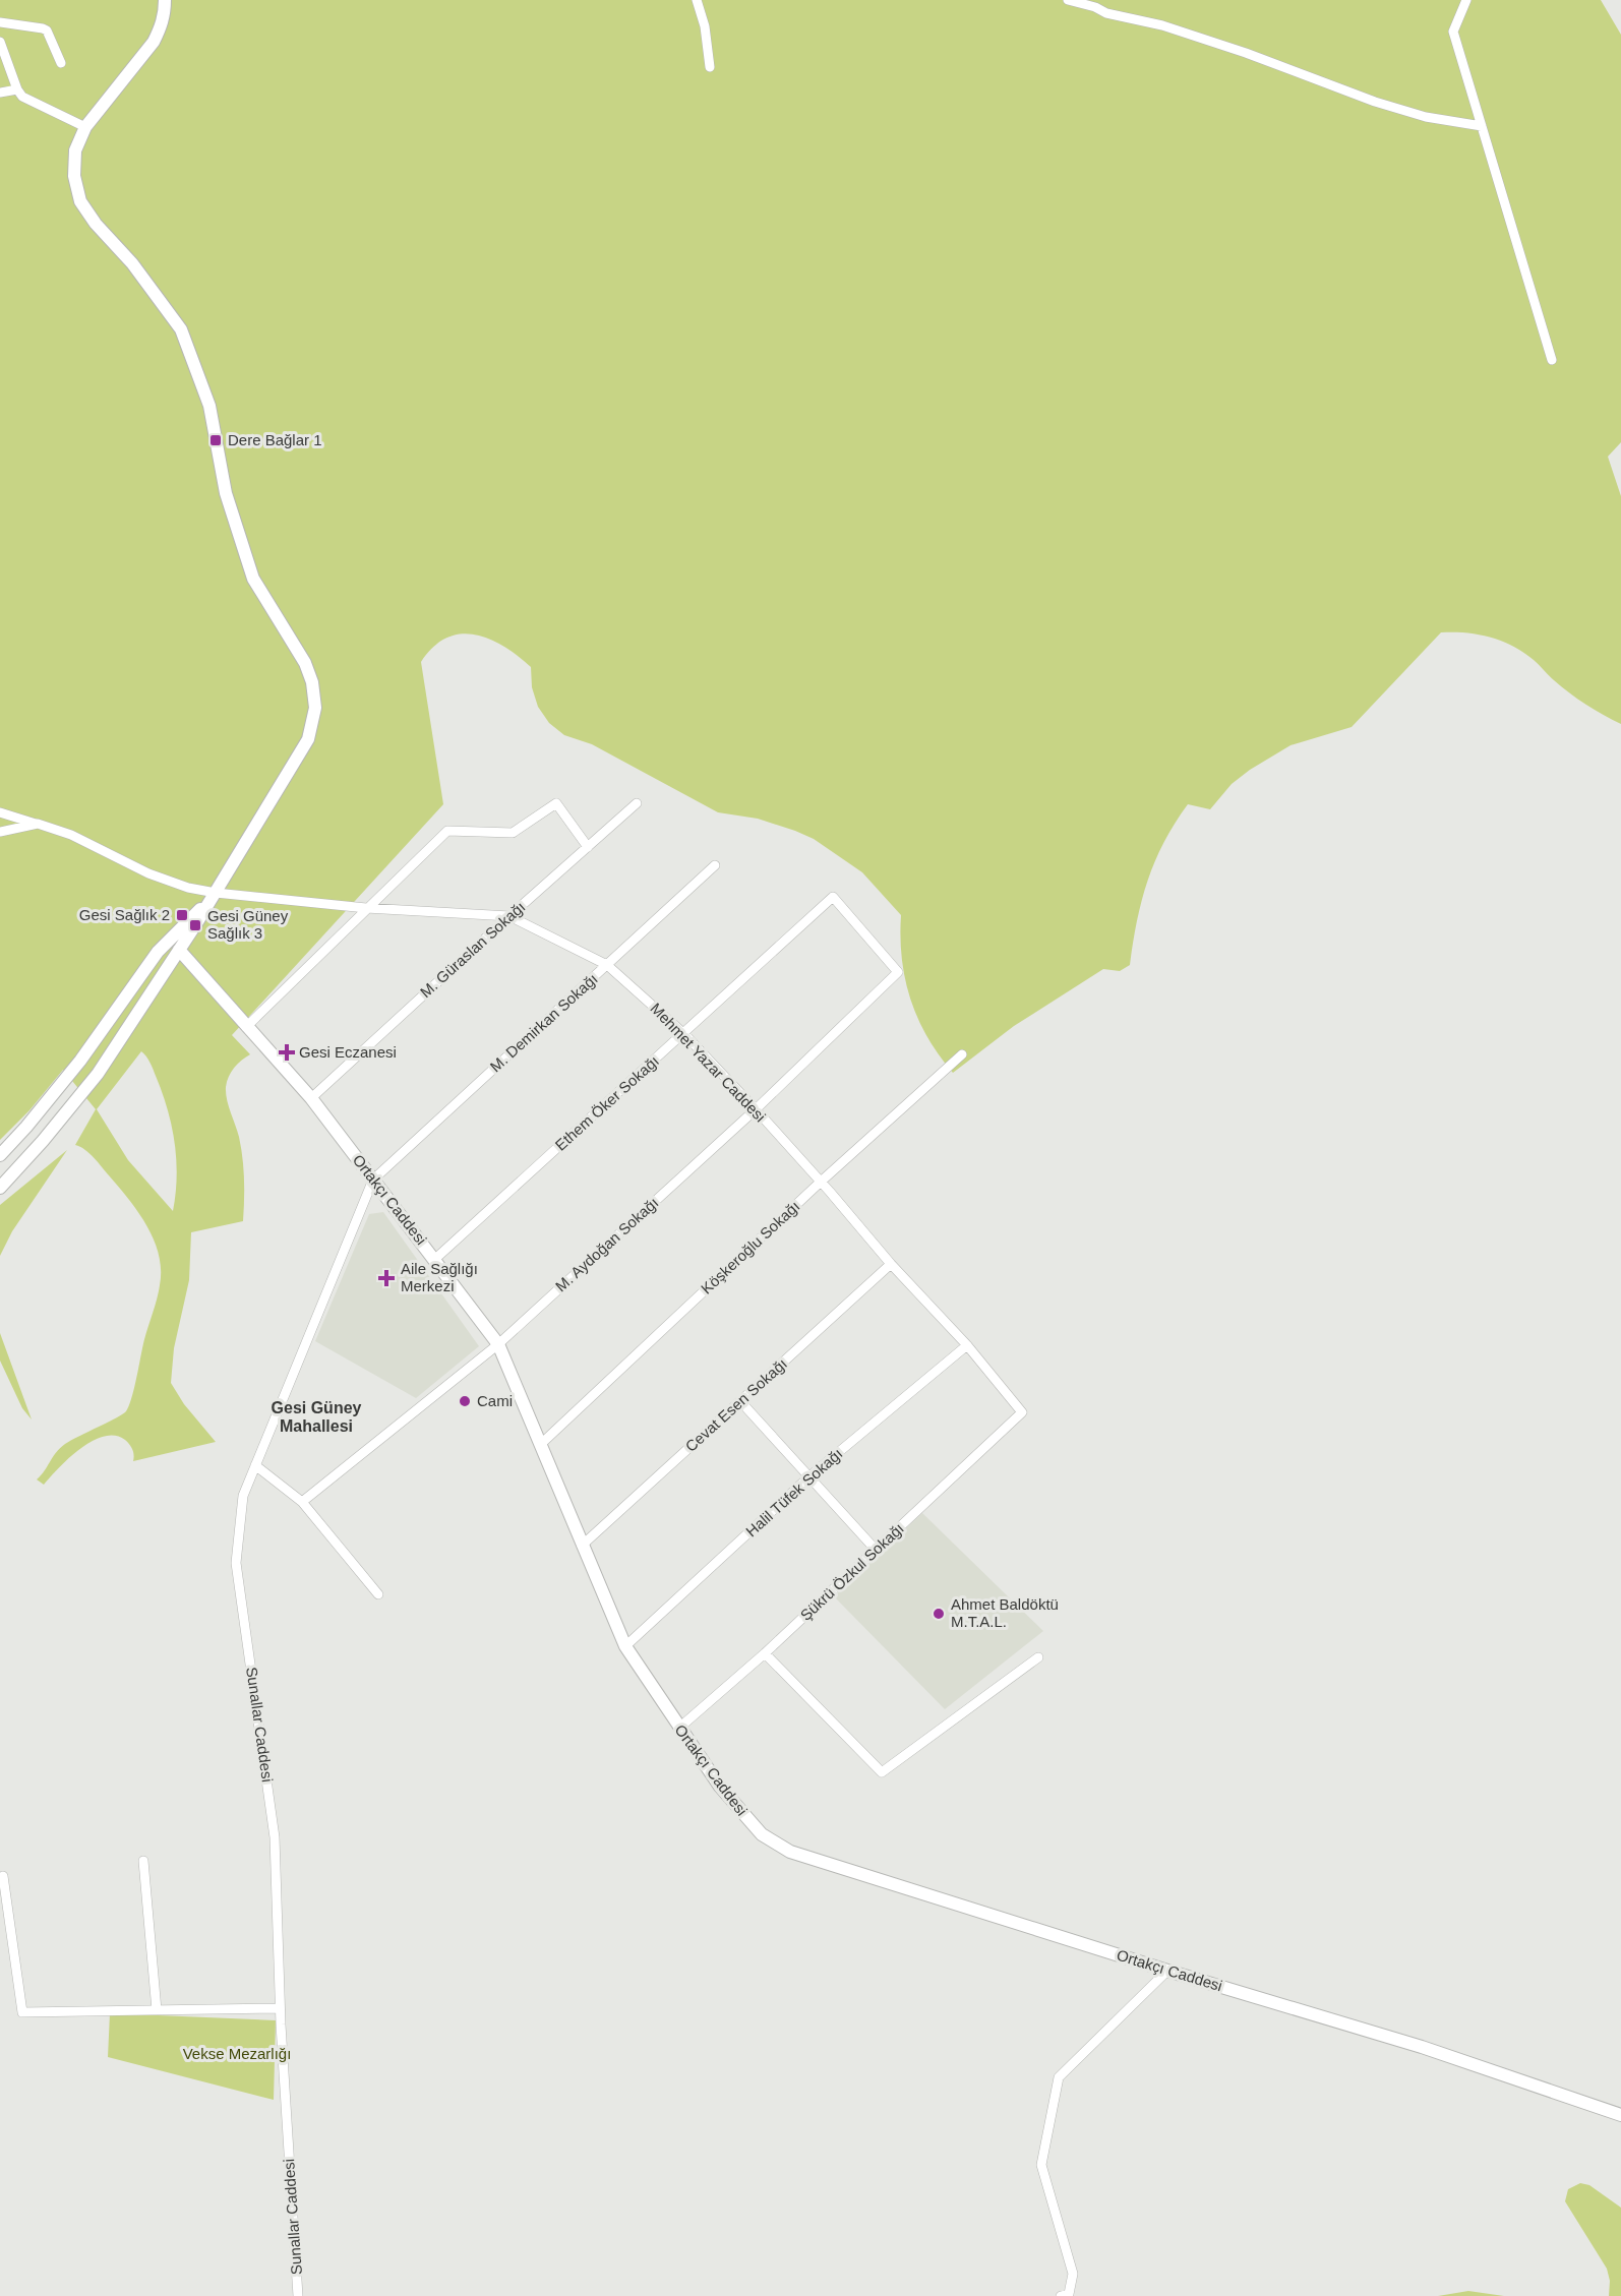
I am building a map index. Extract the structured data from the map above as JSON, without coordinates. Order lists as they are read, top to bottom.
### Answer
{
  "streets": {
    "street": [
      "M. Güraslan Sokağı",
      "M. Demirkan Sokağı",
      "Mehmet Yazar Caddesi",
      "Ethem Öker Sokağı",
      "Ortakçı Caddesi",
      "M. Aydoğan Sokağı",
      "Köşkeroğlu Sokağı",
      "Cevat Esen Sokağı",
      "Halil Tüfek Sokağı",
      "Şükrü Özkul Sokağı",
      "Sunallar Caddesi"
    ]
  },
  "crossings": [
    ["M. Güraslan Sokağı", "Mehmet Yazar Caddesi"],
    ["M. Güraslan Sokağı", "Ortakçı Caddesi"],
    ["M. Demirkan Sokağı", "Mehmet Yazar Caddesi"],
    ["M. Demirkan Sokağı", "Ortakçı Caddesi"],
    ["M. Demirkan Sokağı", "Sunallar Caddesi"],
    ["Mehmet Yazar Caddesi", "Ethem Öker Sokağı"],
    ["Mehmet Yazar Caddesi", "M. Aydoğan Sokağı"],
    ["Mehmet Yazar Caddesi", "Köşkeroğlu Sokağı"],
    ["Mehmet Yazar Caddesi", "Cevat Esen Sokağı"],
    ["Mehmet Yazar Caddesi", "Halil Tüfek Sokağı"],
    ["Mehmet Yazar Caddesi", "Şükrü Özkul Sokağı"],
    ["Ethem Öker Sokağı", "Ortakçı Caddesi"],
    ["Ethem Öker Sokağı", "M. Aydoğan Sokağı"],
    ["Ortakçı Caddesi", "M. Aydoğan Sokağı"],
    ["Ortakçı Caddesi", "Köşkeroğlu Sokağı"],
    ["Ortakçı Caddesi", "Cevat Esen Sokağı"],
    ["Ortakçı Caddesi", "Halil Tüfek Sokağı"],
    ["Ortakçı Caddesi", "Şükrü Özkul Sokağı"],
    ["Ortakçı Caddesi", "Sunallar Caddesi"]
  ],
  "districts": ["Gesi Güney Mahallesi"],
  "parks": ["Vekse Mezarlığı"],
  "places": {
    "transit": ["Dere Bağlar 1", "Gesi Sağlık 2", "Gesi Güney Sağlık 3"],
    "health": ["Gesi Eczanesi", "Aile Sağlığı Merkezi"],
    "other": ["Cami", "Ahmet Baldöktü M.T.A.L."]
  }
}
